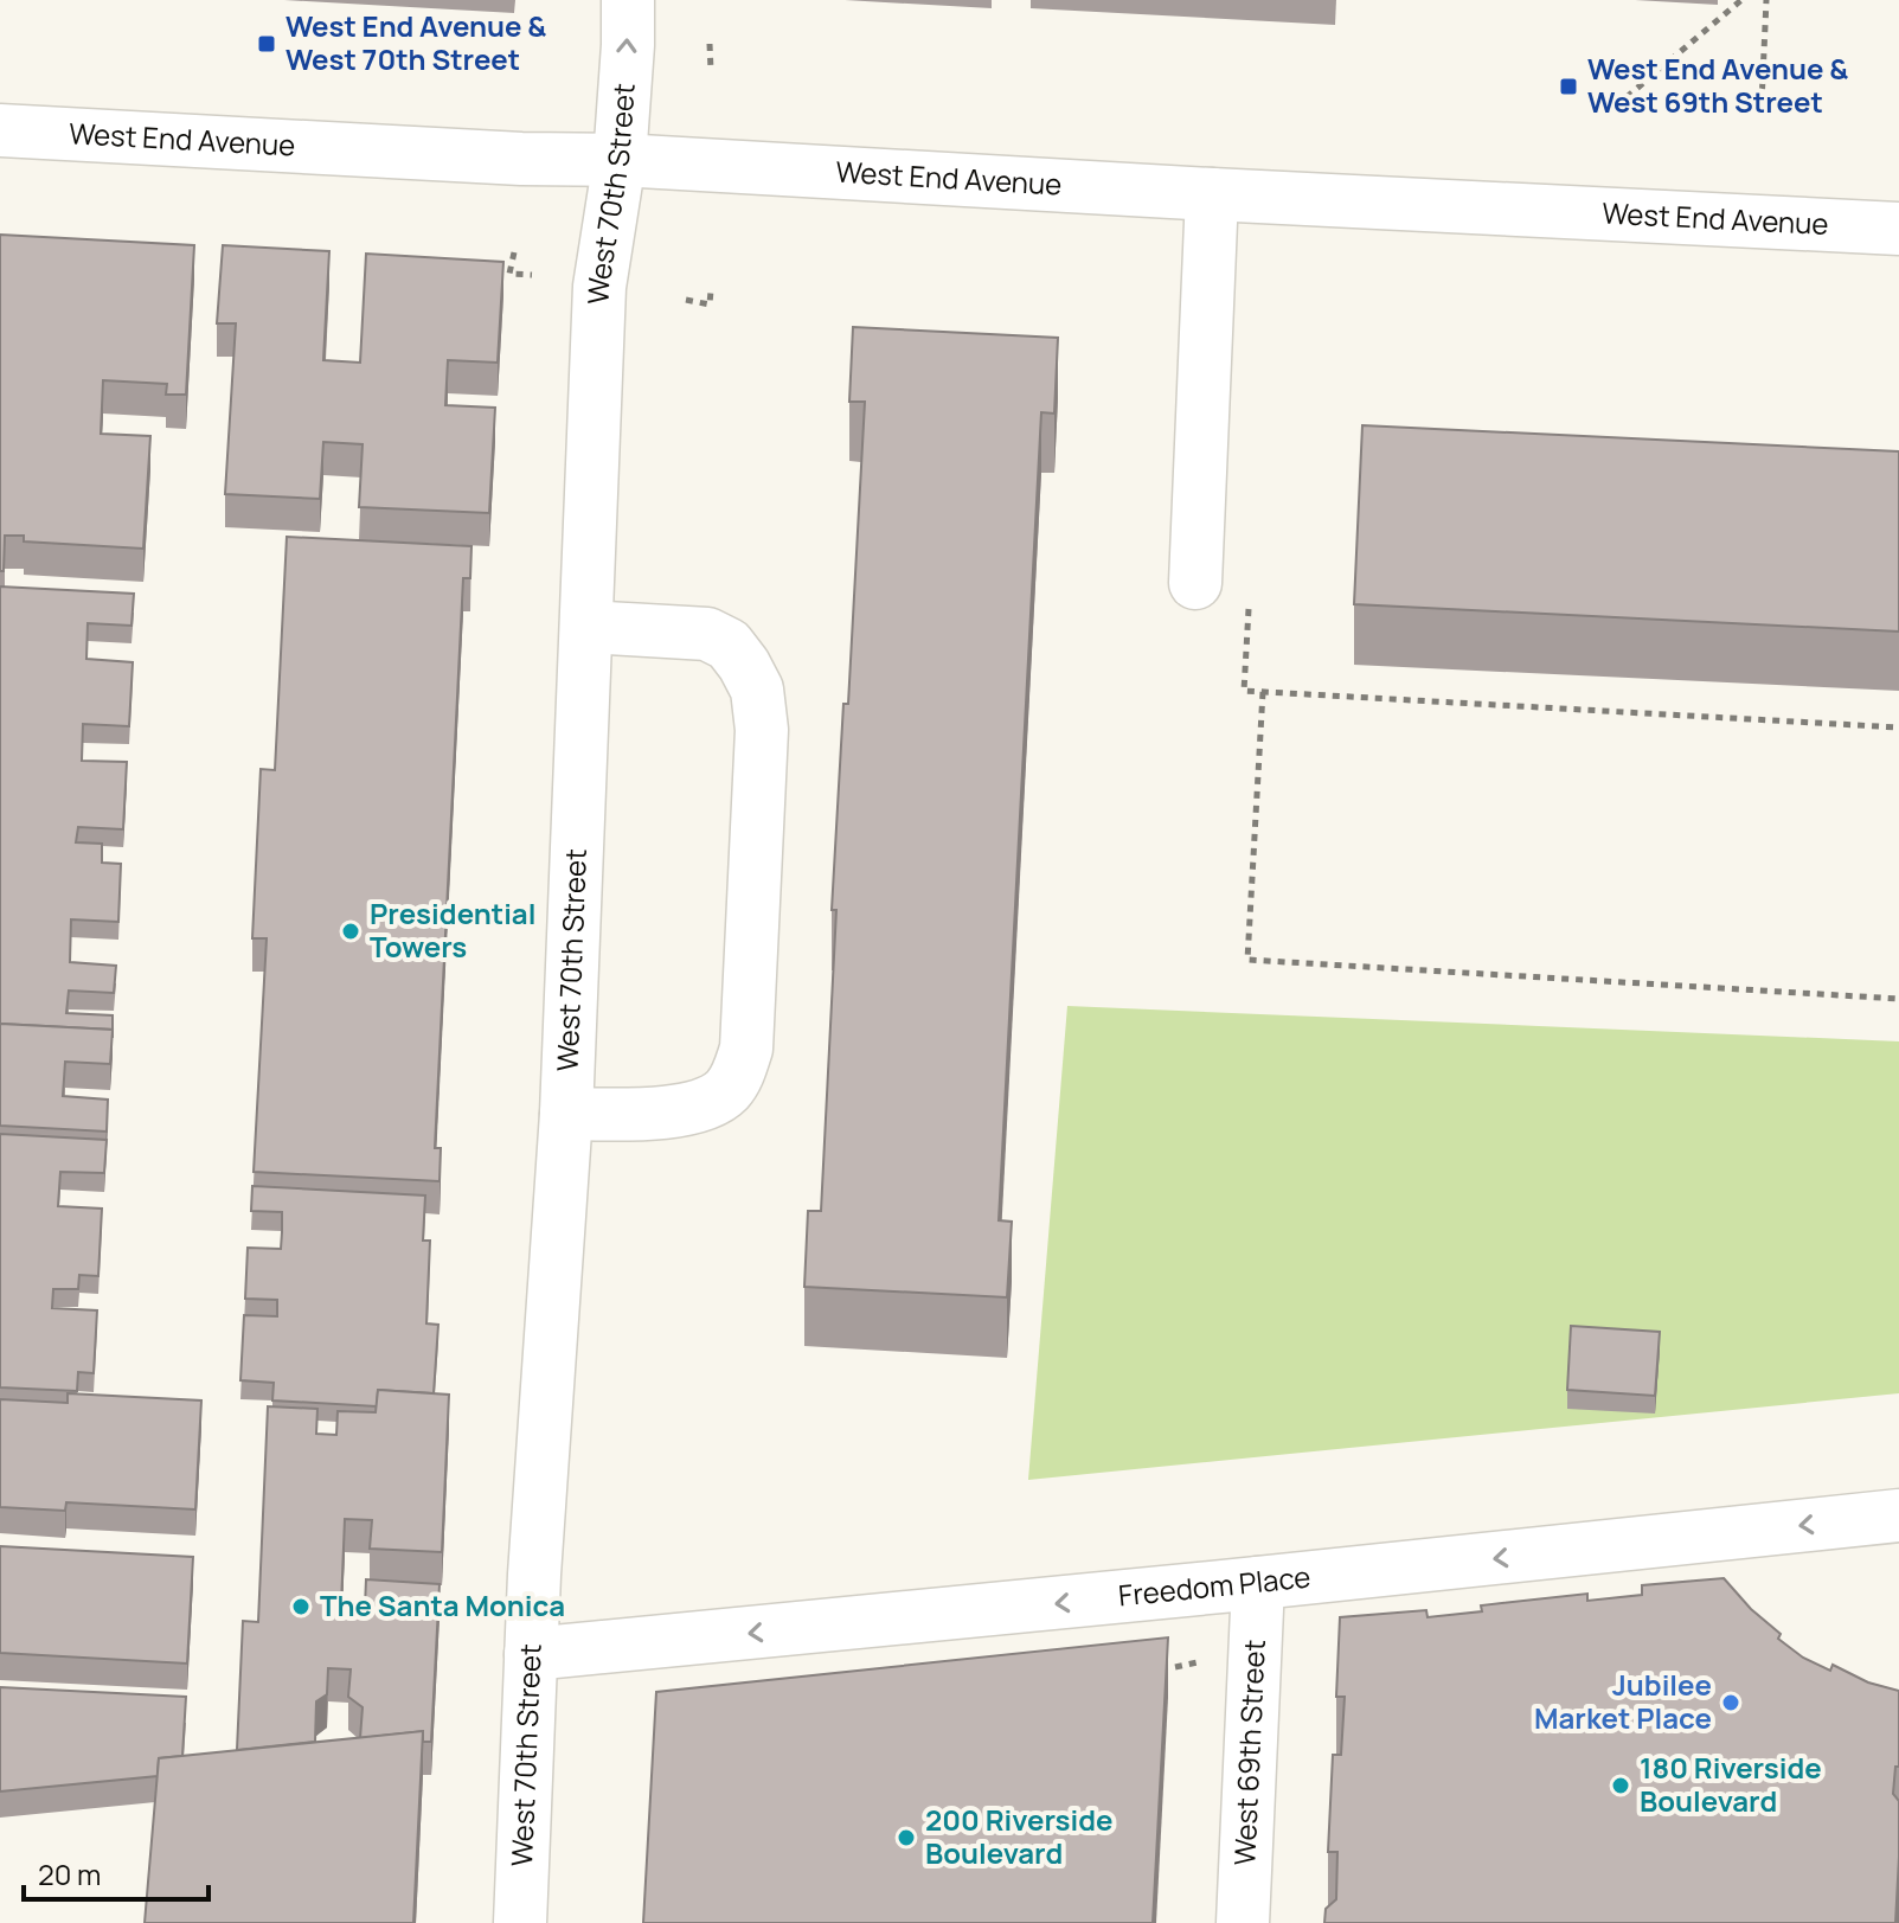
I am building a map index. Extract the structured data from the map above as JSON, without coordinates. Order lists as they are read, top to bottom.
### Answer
{
  "streets": {
    "street": [
      "West End Avenue",
      "West 70th Street",
      "Freedom Place",
      "West 69th Street"
    ]
  },
  "crossings": [
    ["West End Avenue", "West 70th Street"],
    ["West 70th Street", "Freedom Place"],
    ["Freedom Place", "West 69th Street"]
  ],
  "one_way": ["Freedom Place"],
  "places": {
    "transit": ["West End Avenue & West 70th Street", "West End Avenue & West 69th Street"],
    "other": [
      "Presidential Towers",
      "The Santa Monica",
      "Jubilee Market Place",
      "180 Riverside Boulevard",
      "200 Riverside Boulevard"
    ]
  },
  "scale_bar": "20 m"
}
